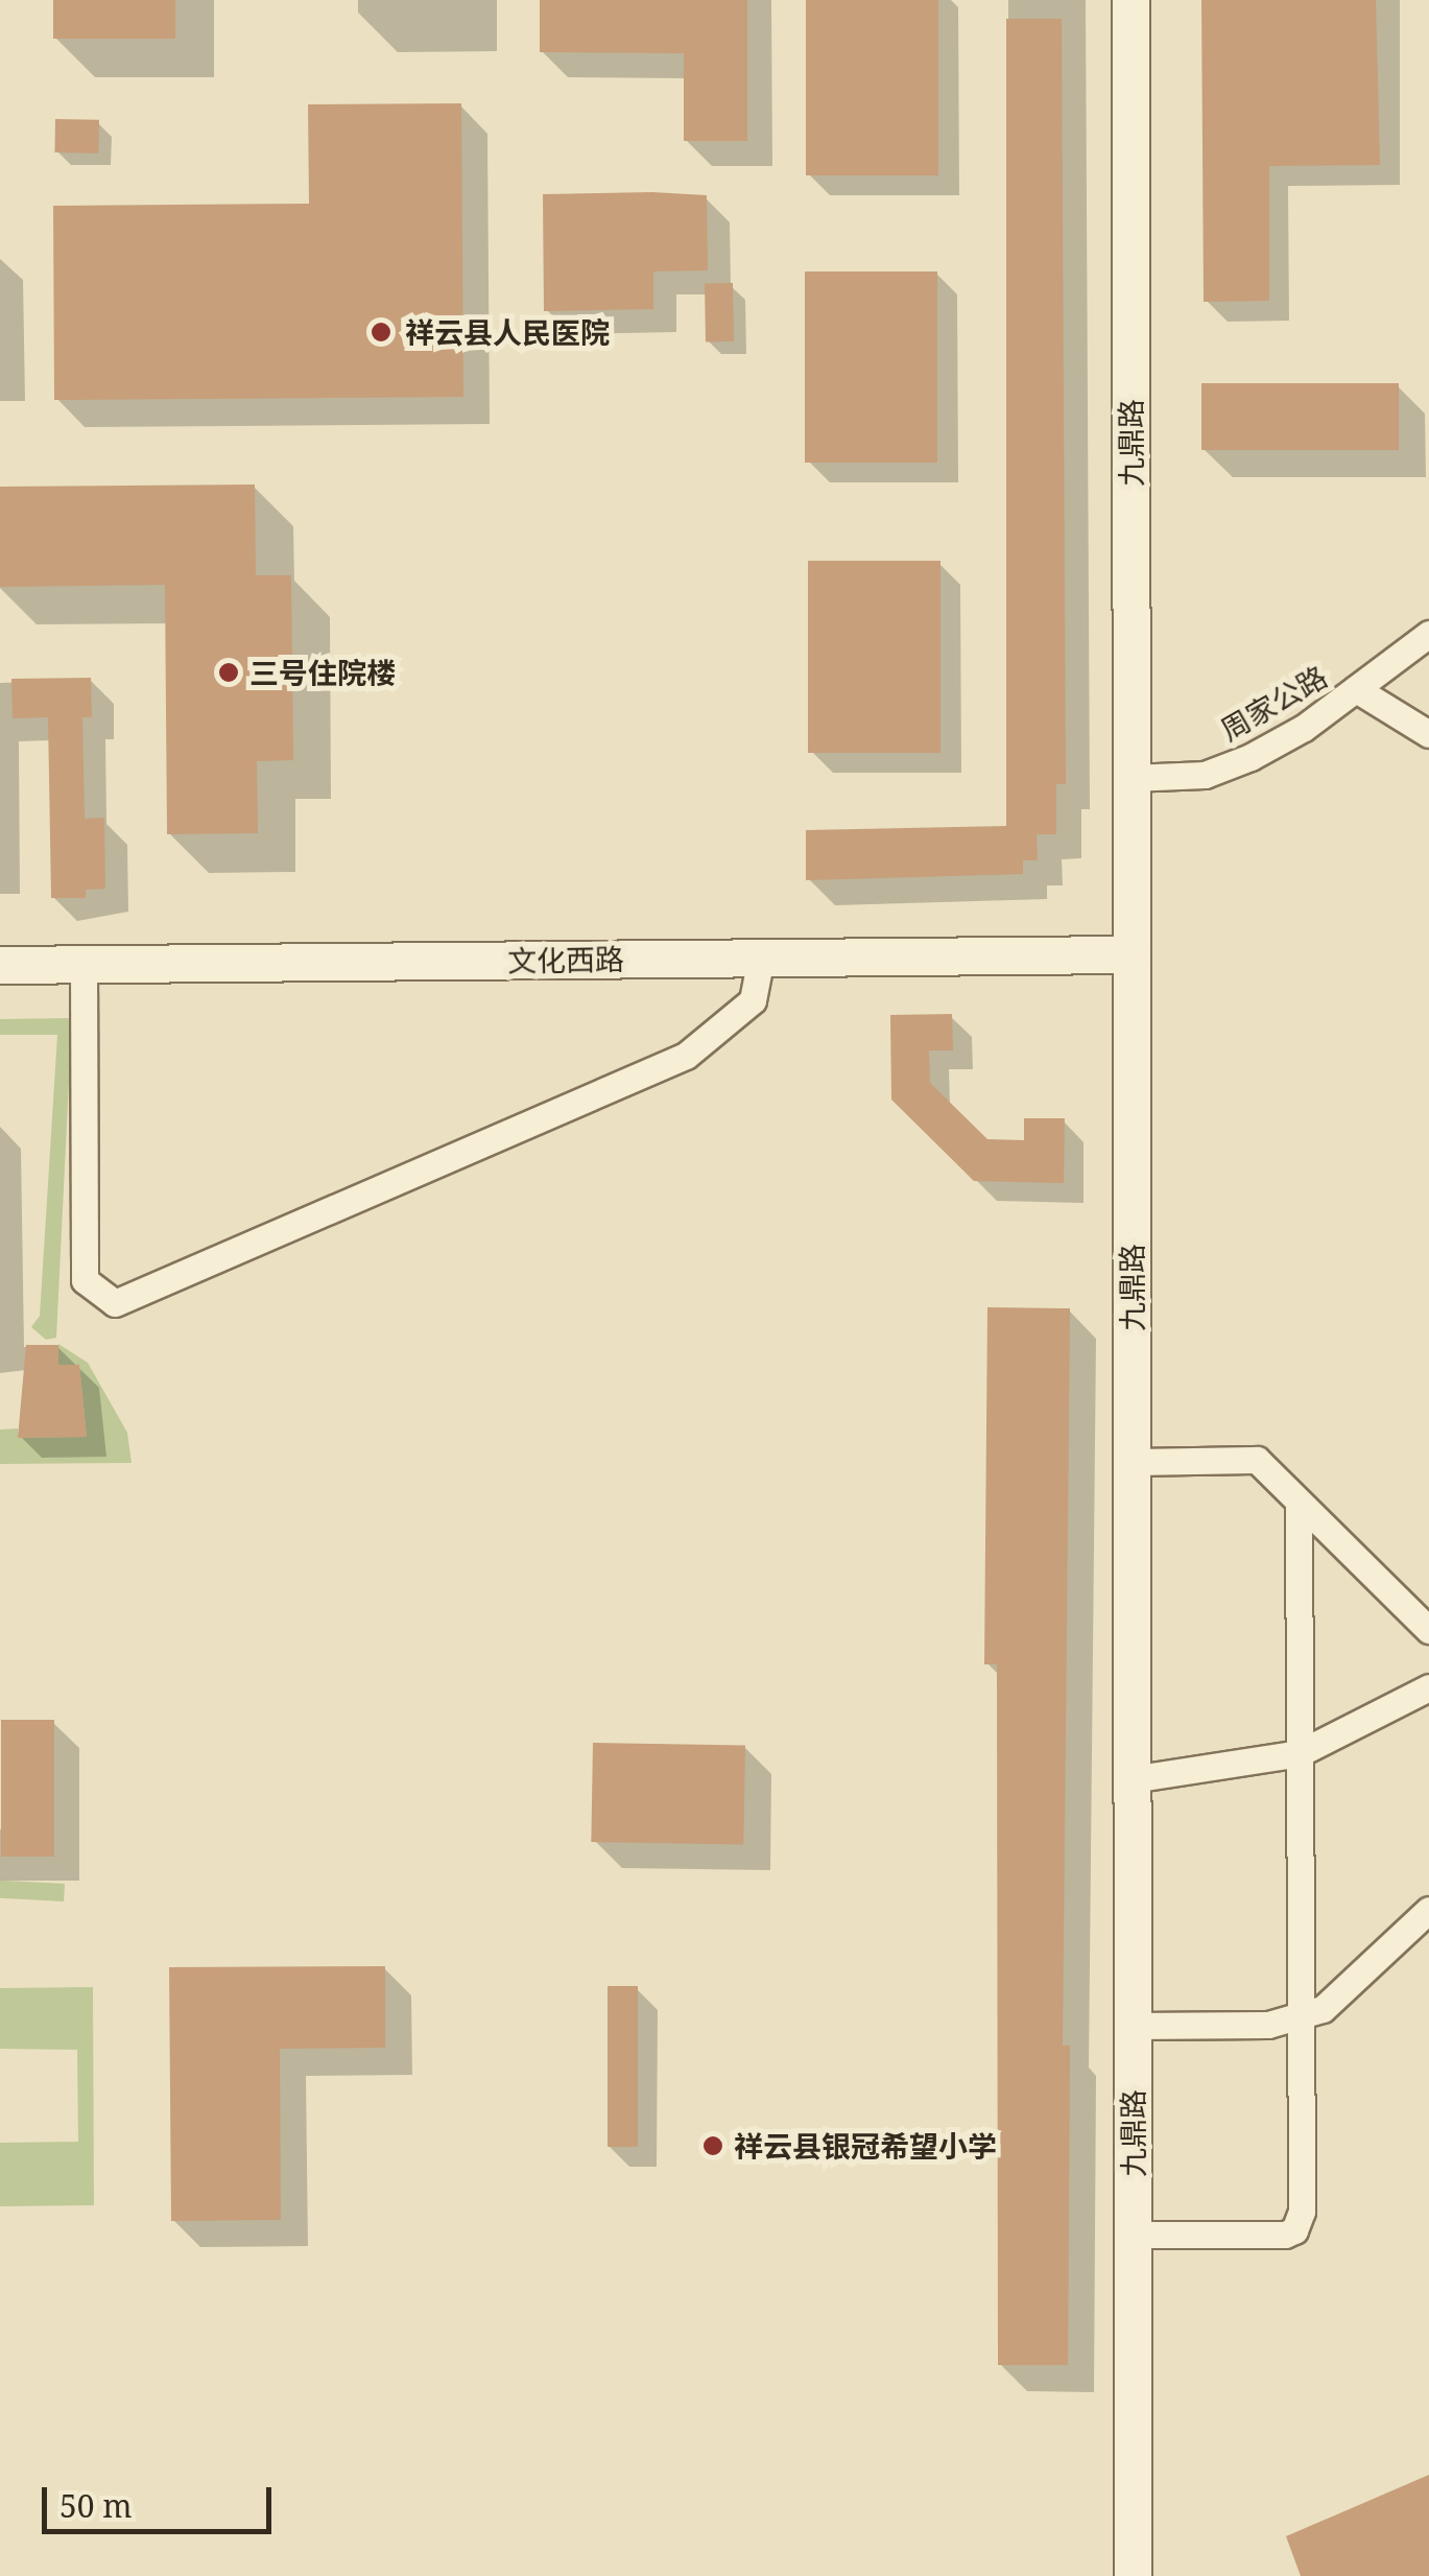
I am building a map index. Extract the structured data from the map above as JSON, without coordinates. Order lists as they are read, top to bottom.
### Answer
{
  "streets": {
    "street": ["九鼎路", "周家公路", "文化西路"]
  },
  "crossings": [
    ["九鼎路", "周家公路"],
    ["九鼎路", "文化西路"]
  ],
  "places": ["祥云县人民医院", "三号住院楼", "祥云县银冠希望小学"],
  "scale_bar": "50 m"
}
